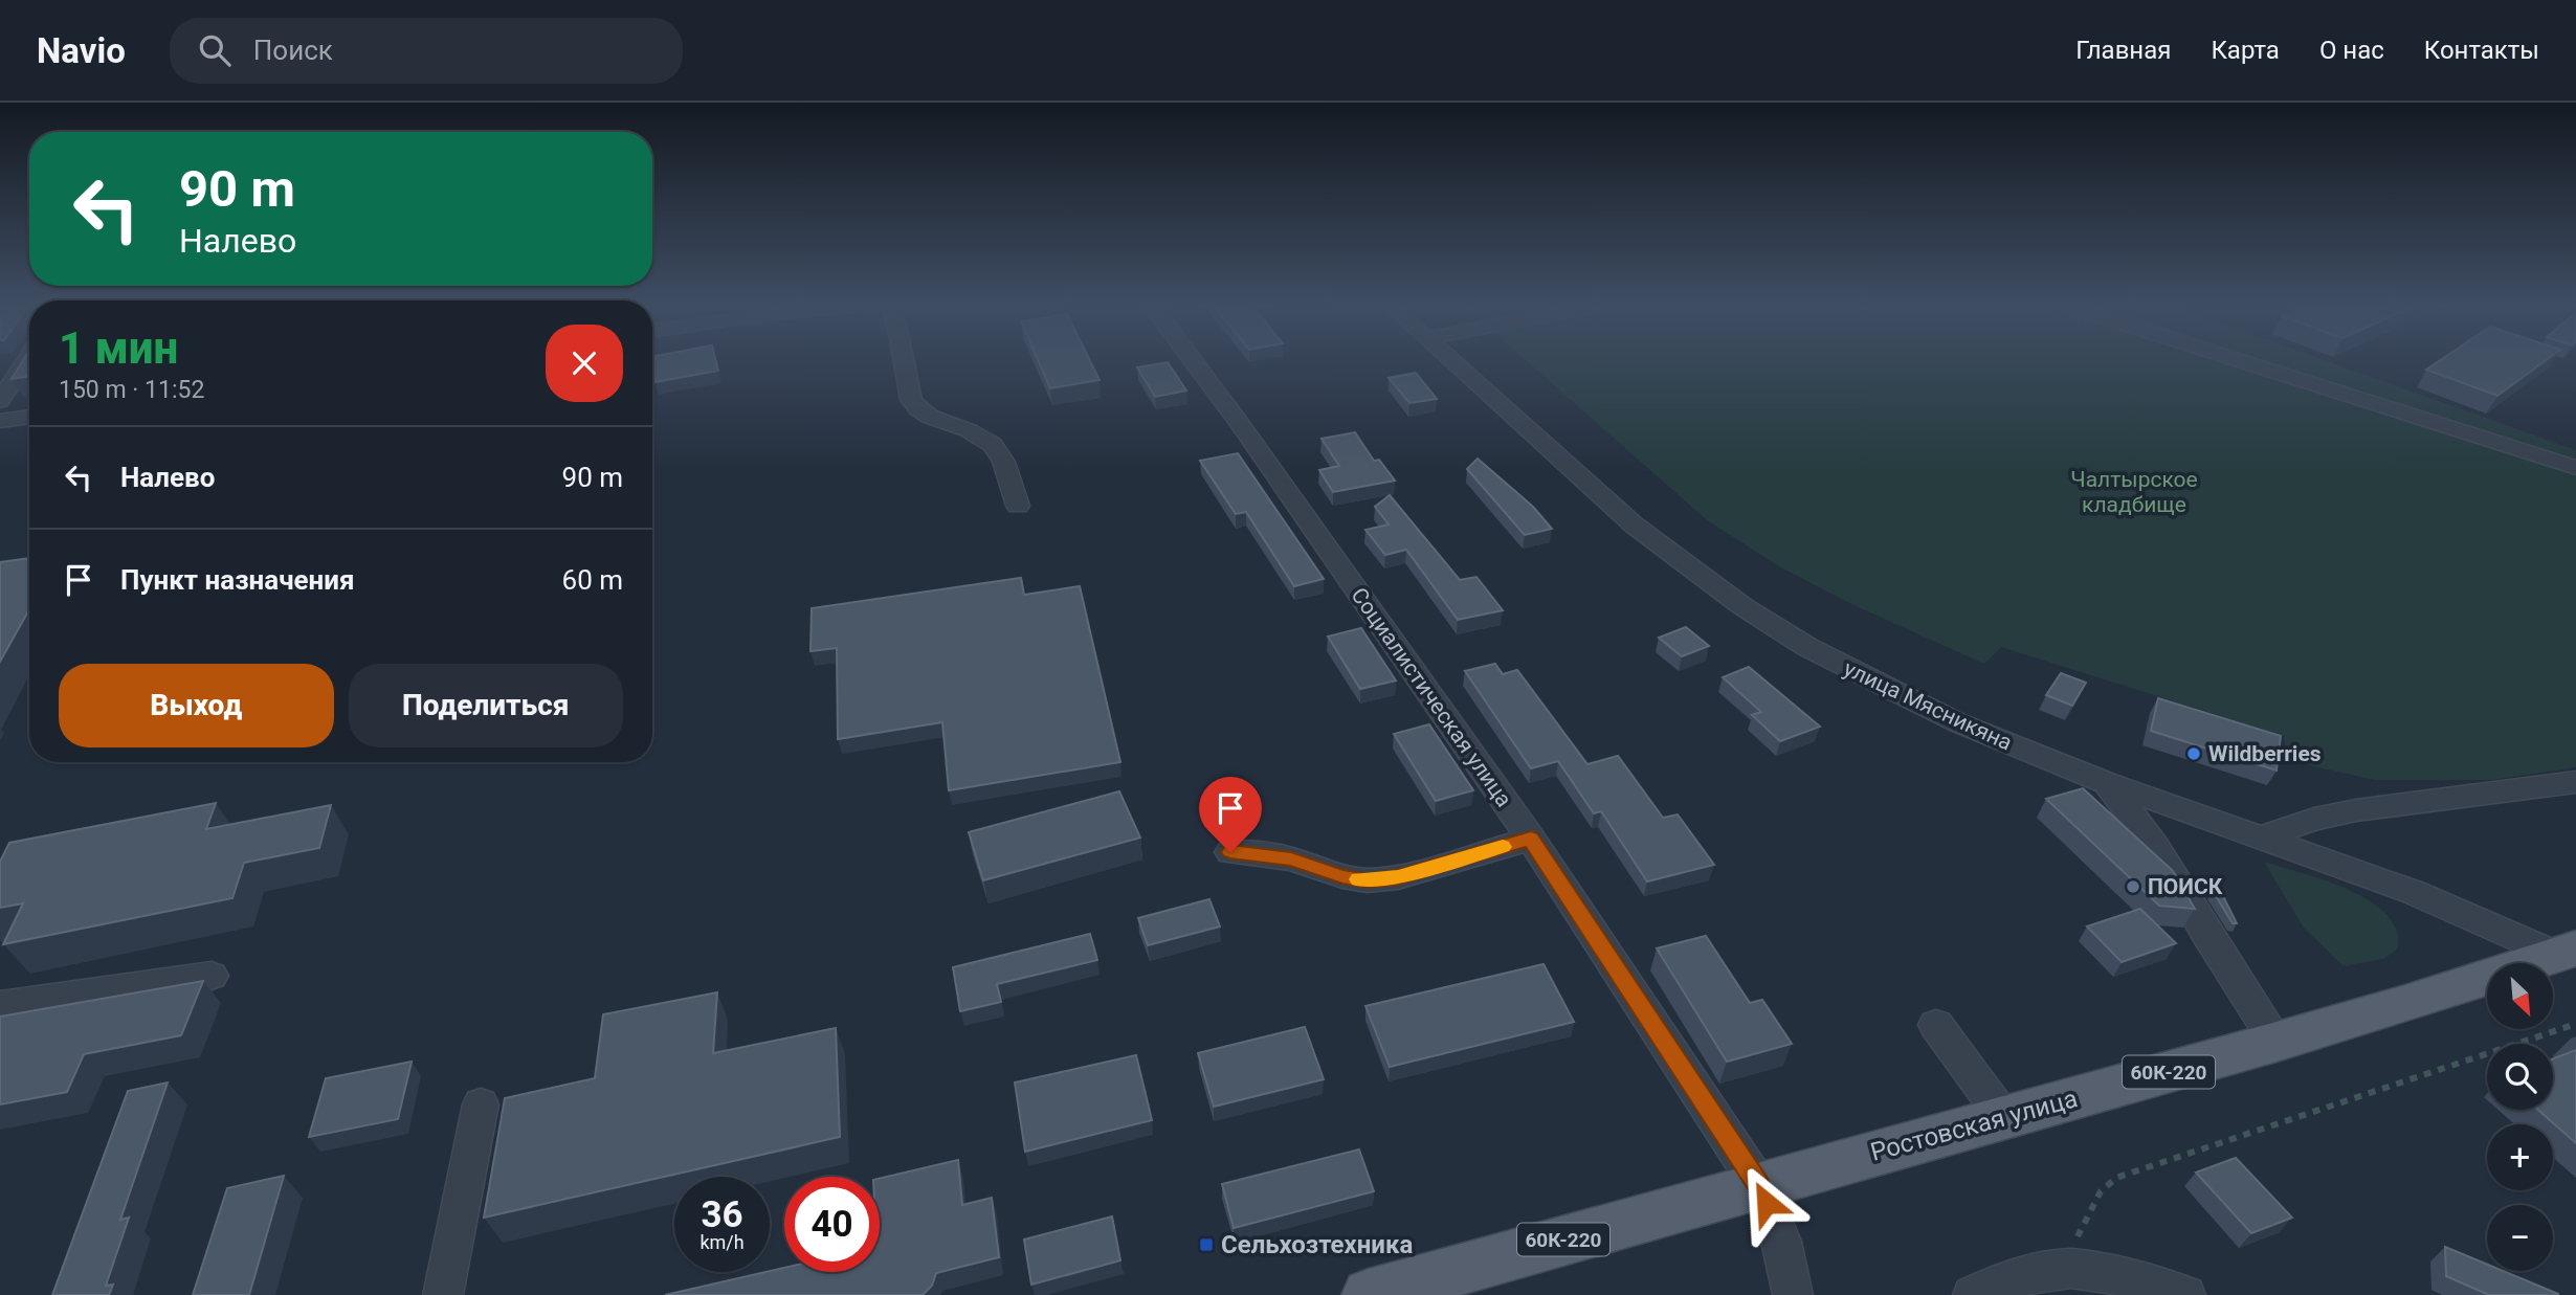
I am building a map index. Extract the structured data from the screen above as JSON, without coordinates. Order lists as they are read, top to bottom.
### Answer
{
  "streets": {
    "main road": ["60К-220", "Ростовская улица"],
    "street": ["Социалистическая улица", "улица Мясникяна"]
  },
  "crossings": [
    ["Социалистическая улица", "Ростовская улица"],
    ["улица Мясникяна", "Ростовская улица"]
  ],
  "parks": ["Чалтырское кладбище"],
  "places": {
    "other": ["Wildberries", "ПОИСК"],
    "transit": ["Сельхозтехника"]
  },
  "north": "bottom right",
  "page": {
    "header": "Navio",
    "search": "Поиск",
    "nav": [
      "Главная",
      "Карта",
      "О нас",
      "Контакты"
    ],
    "turn": ["90 m", "Налево"],
    "heading": ["1 мин", "150 m · 11:52"],
    "list": [
      {
        "name": "Налево",
        "value": "90 m"
      },
      {
        "name": "Пункт назначения",
        "value": "60 m"
      }
    ],
    "buttons": ["Выход", "Поделиться"],
    "map_buttons": ["+", "−"],
    "speed": "36 km/h",
    "limit": "40"
  }
}
